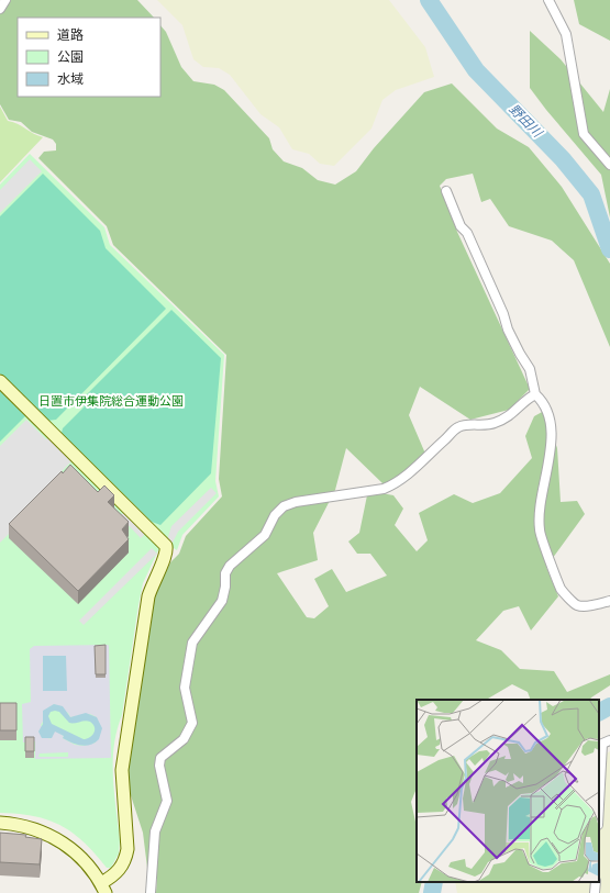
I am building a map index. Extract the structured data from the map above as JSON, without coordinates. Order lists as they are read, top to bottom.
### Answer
{
  "water": ["野田川"],
  "parks": ["日置市伊集院総合運動公園"],
  "legend": ["道路", "公園", "水域"]
}
